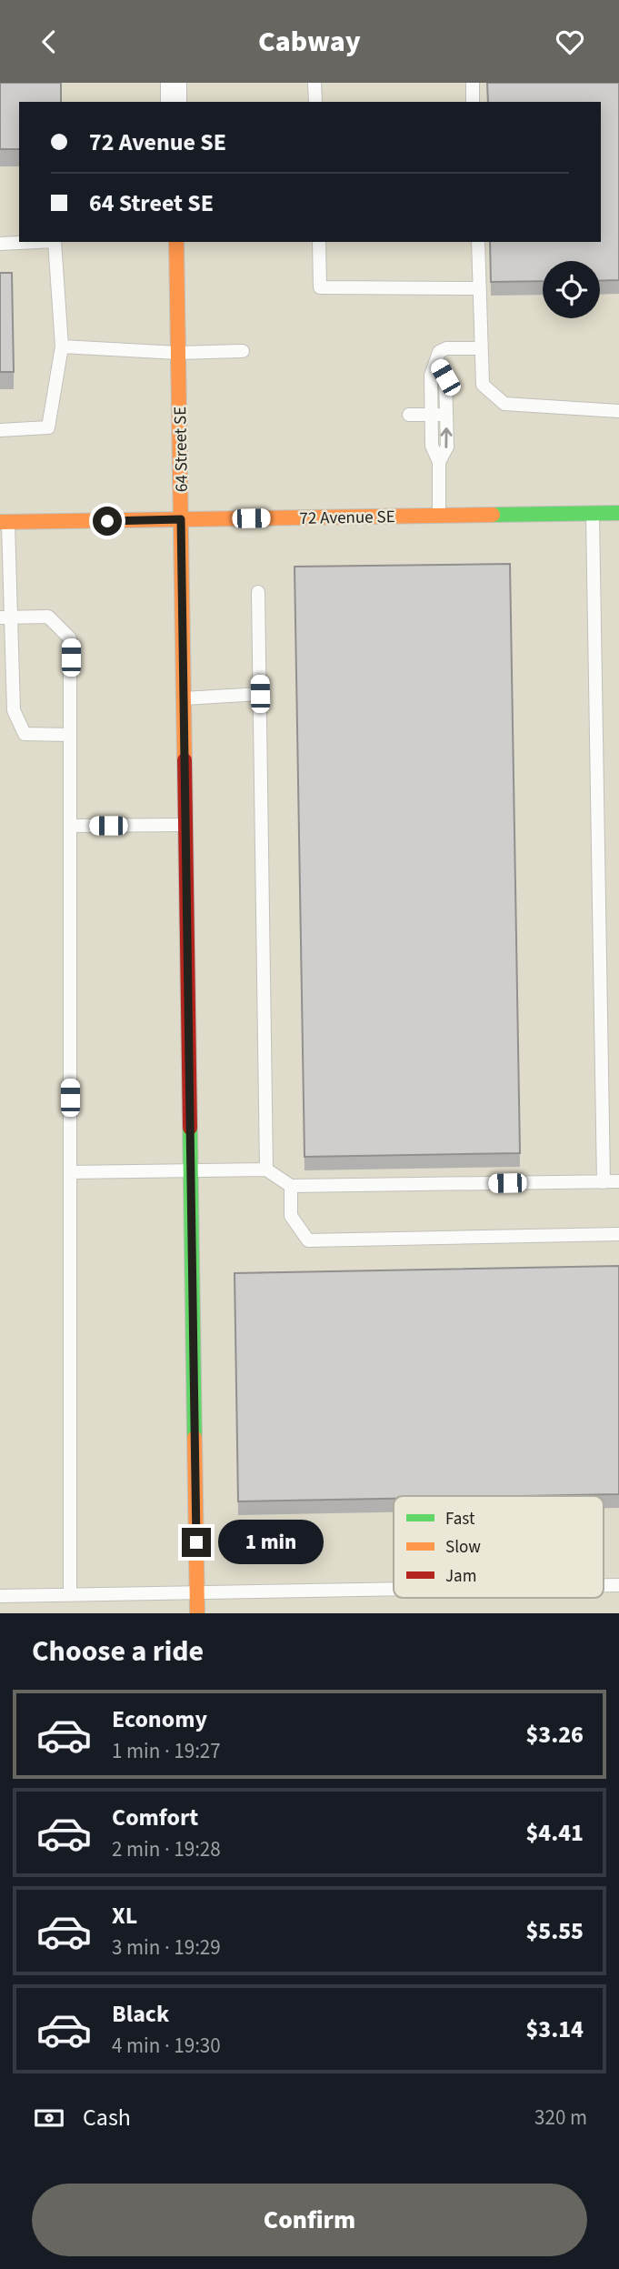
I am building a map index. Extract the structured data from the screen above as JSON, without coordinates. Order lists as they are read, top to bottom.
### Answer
{
  "streets": {
    "street": ["64 Street SE", "72 Avenue SE"]
  },
  "crossings": [
    ["64 Street SE", "72 Avenue SE"]
  ],
  "legend": ["Fast", "Slow", "Jam"],
  "page": {
    "header": "Cabway",
    "banner": ["72 Avenue SE", "64 Street SE"],
    "bubble": "1 min",
    "heading": "Choose a ride",
    "list": [
      {
        "name": "Economy",
        "note": "1 min · 19:27",
        "value": "$3.26"
      },
      {
        "name": "Comfort",
        "note": "2 min · 19:28",
        "value": "$4.41"
      },
      {
        "name": "XL",
        "note": "3 min · 19:29",
        "value": "$5.55"
      },
      {
        "name": "Black",
        "note": "4 min · 19:30",
        "value": "$3.14"
      }
    ],
    "pay": ["Cash", "320 m"],
    "buttons": "Confirm"
  }
}
